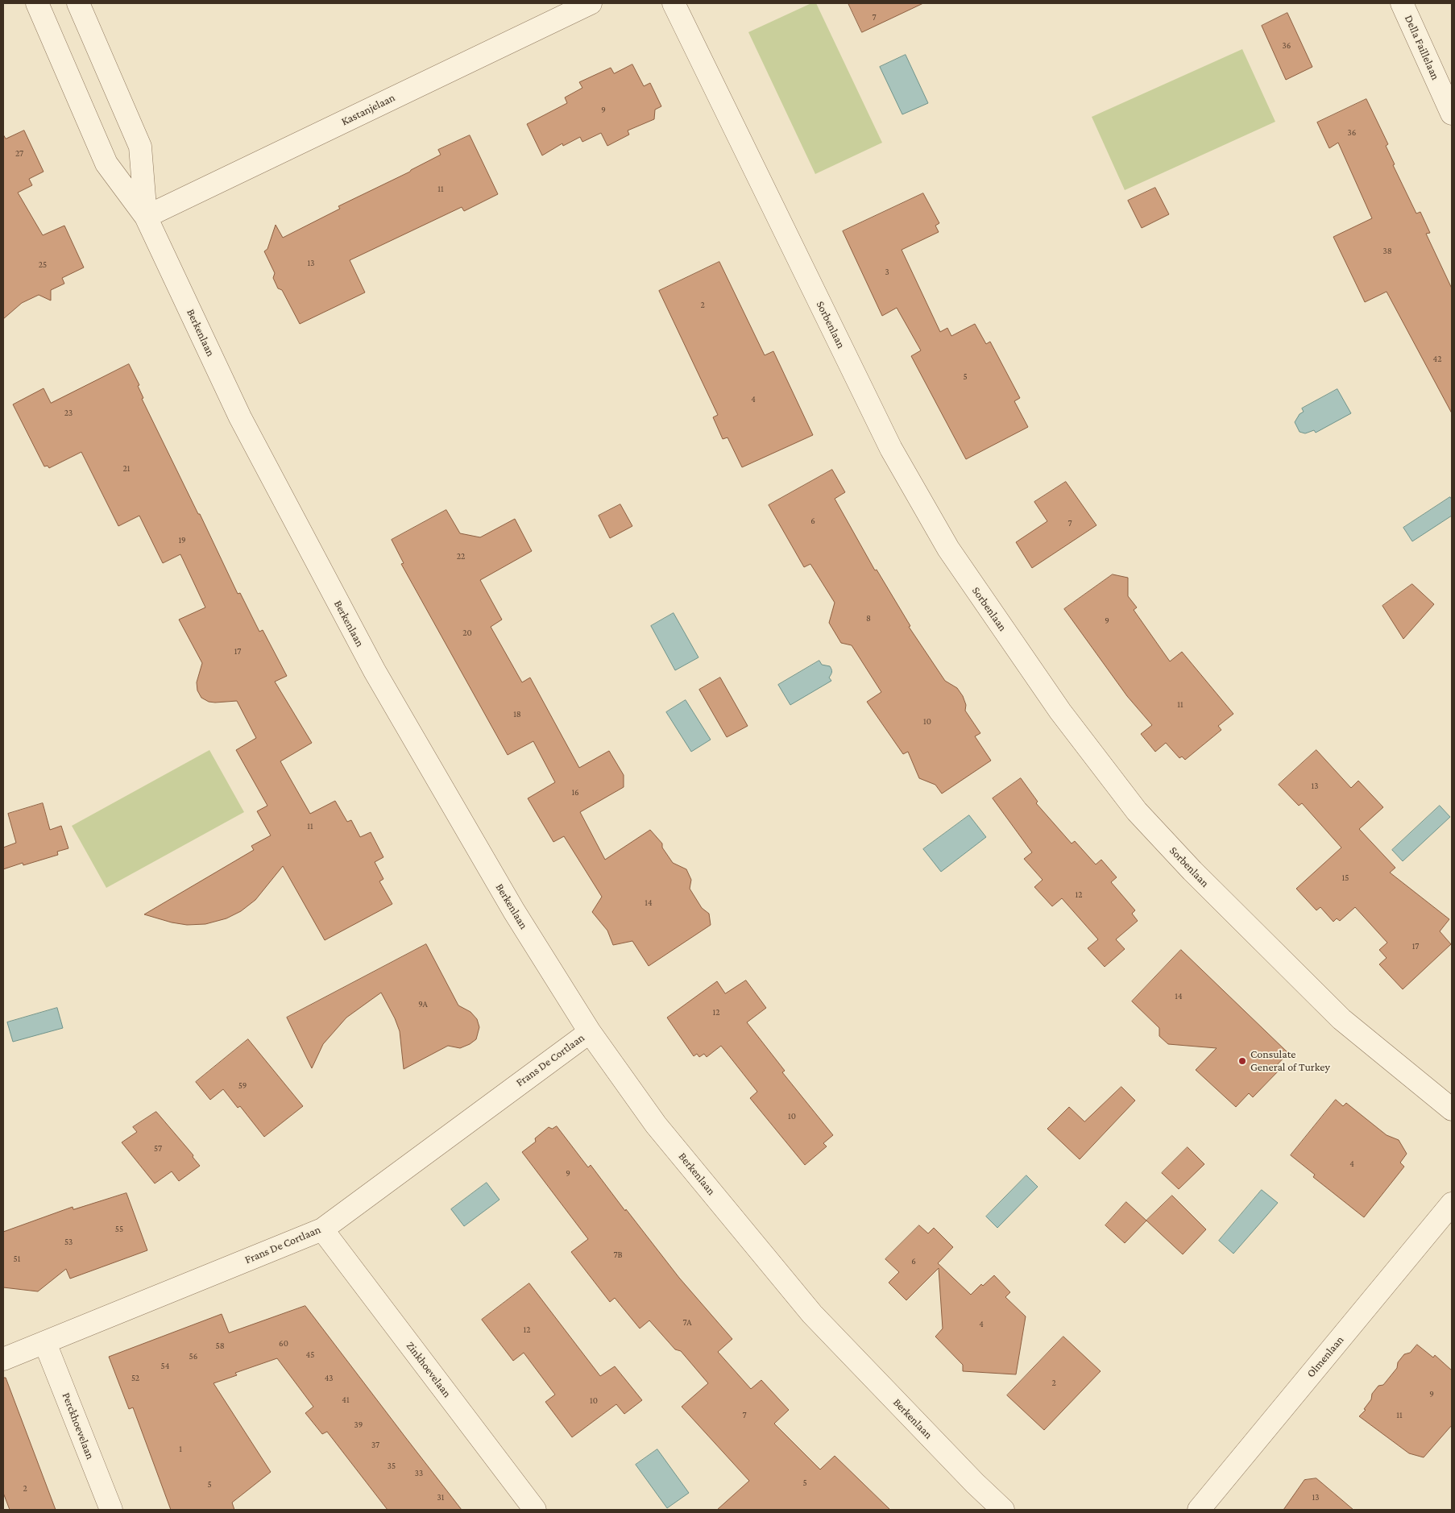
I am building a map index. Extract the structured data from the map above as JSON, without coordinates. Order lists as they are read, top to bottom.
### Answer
{
  "streets": {
    "street": [
      "Della Faillelaan",
      "Kastanjelaan",
      "Sorbenlaan",
      "Berkenlaan",
      "Frans De Cortlaan",
      "Olmenlaan",
      "Zinkhoevelaan",
      "Perckhoevelaan"
    ]
  },
  "crossings": [
    ["Kastanjelaan", "Berkenlaan"],
    ["Berkenlaan", "Frans De Cortlaan"],
    ["Frans De Cortlaan", "Zinkhoevelaan"],
    ["Frans De Cortlaan", "Perckhoevelaan"]
  ],
  "places": ["Consulate General of Turkey"],
  "house_numbers": [
    "7",
    "36",
    "9",
    "36",
    "27",
    "11",
    "38",
    "13",
    "25",
    "3",
    "2",
    "42",
    "5",
    "4",
    "23",
    "21",
    "6",
    "7",
    "19",
    "22",
    "8",
    "9",
    "20",
    "17",
    "11",
    "18",
    "10",
    "13",
    "16",
    "11",
    "15",
    "12",
    "14",
    "17",
    "14",
    "9A",
    "12",
    "59",
    "10",
    "57",
    "4",
    "9",
    "55",
    "53",
    "7B",
    "51",
    "6",
    "7A",
    "4",
    "12",
    "60",
    "58",
    "45",
    "56",
    "54",
    "52",
    "43",
    "2",
    "9",
    "41",
    "10",
    "7",
    "11",
    "39",
    "37",
    "1",
    "35",
    "33",
    "5",
    "5",
    "2",
    "31",
    "13"
  ]
}
